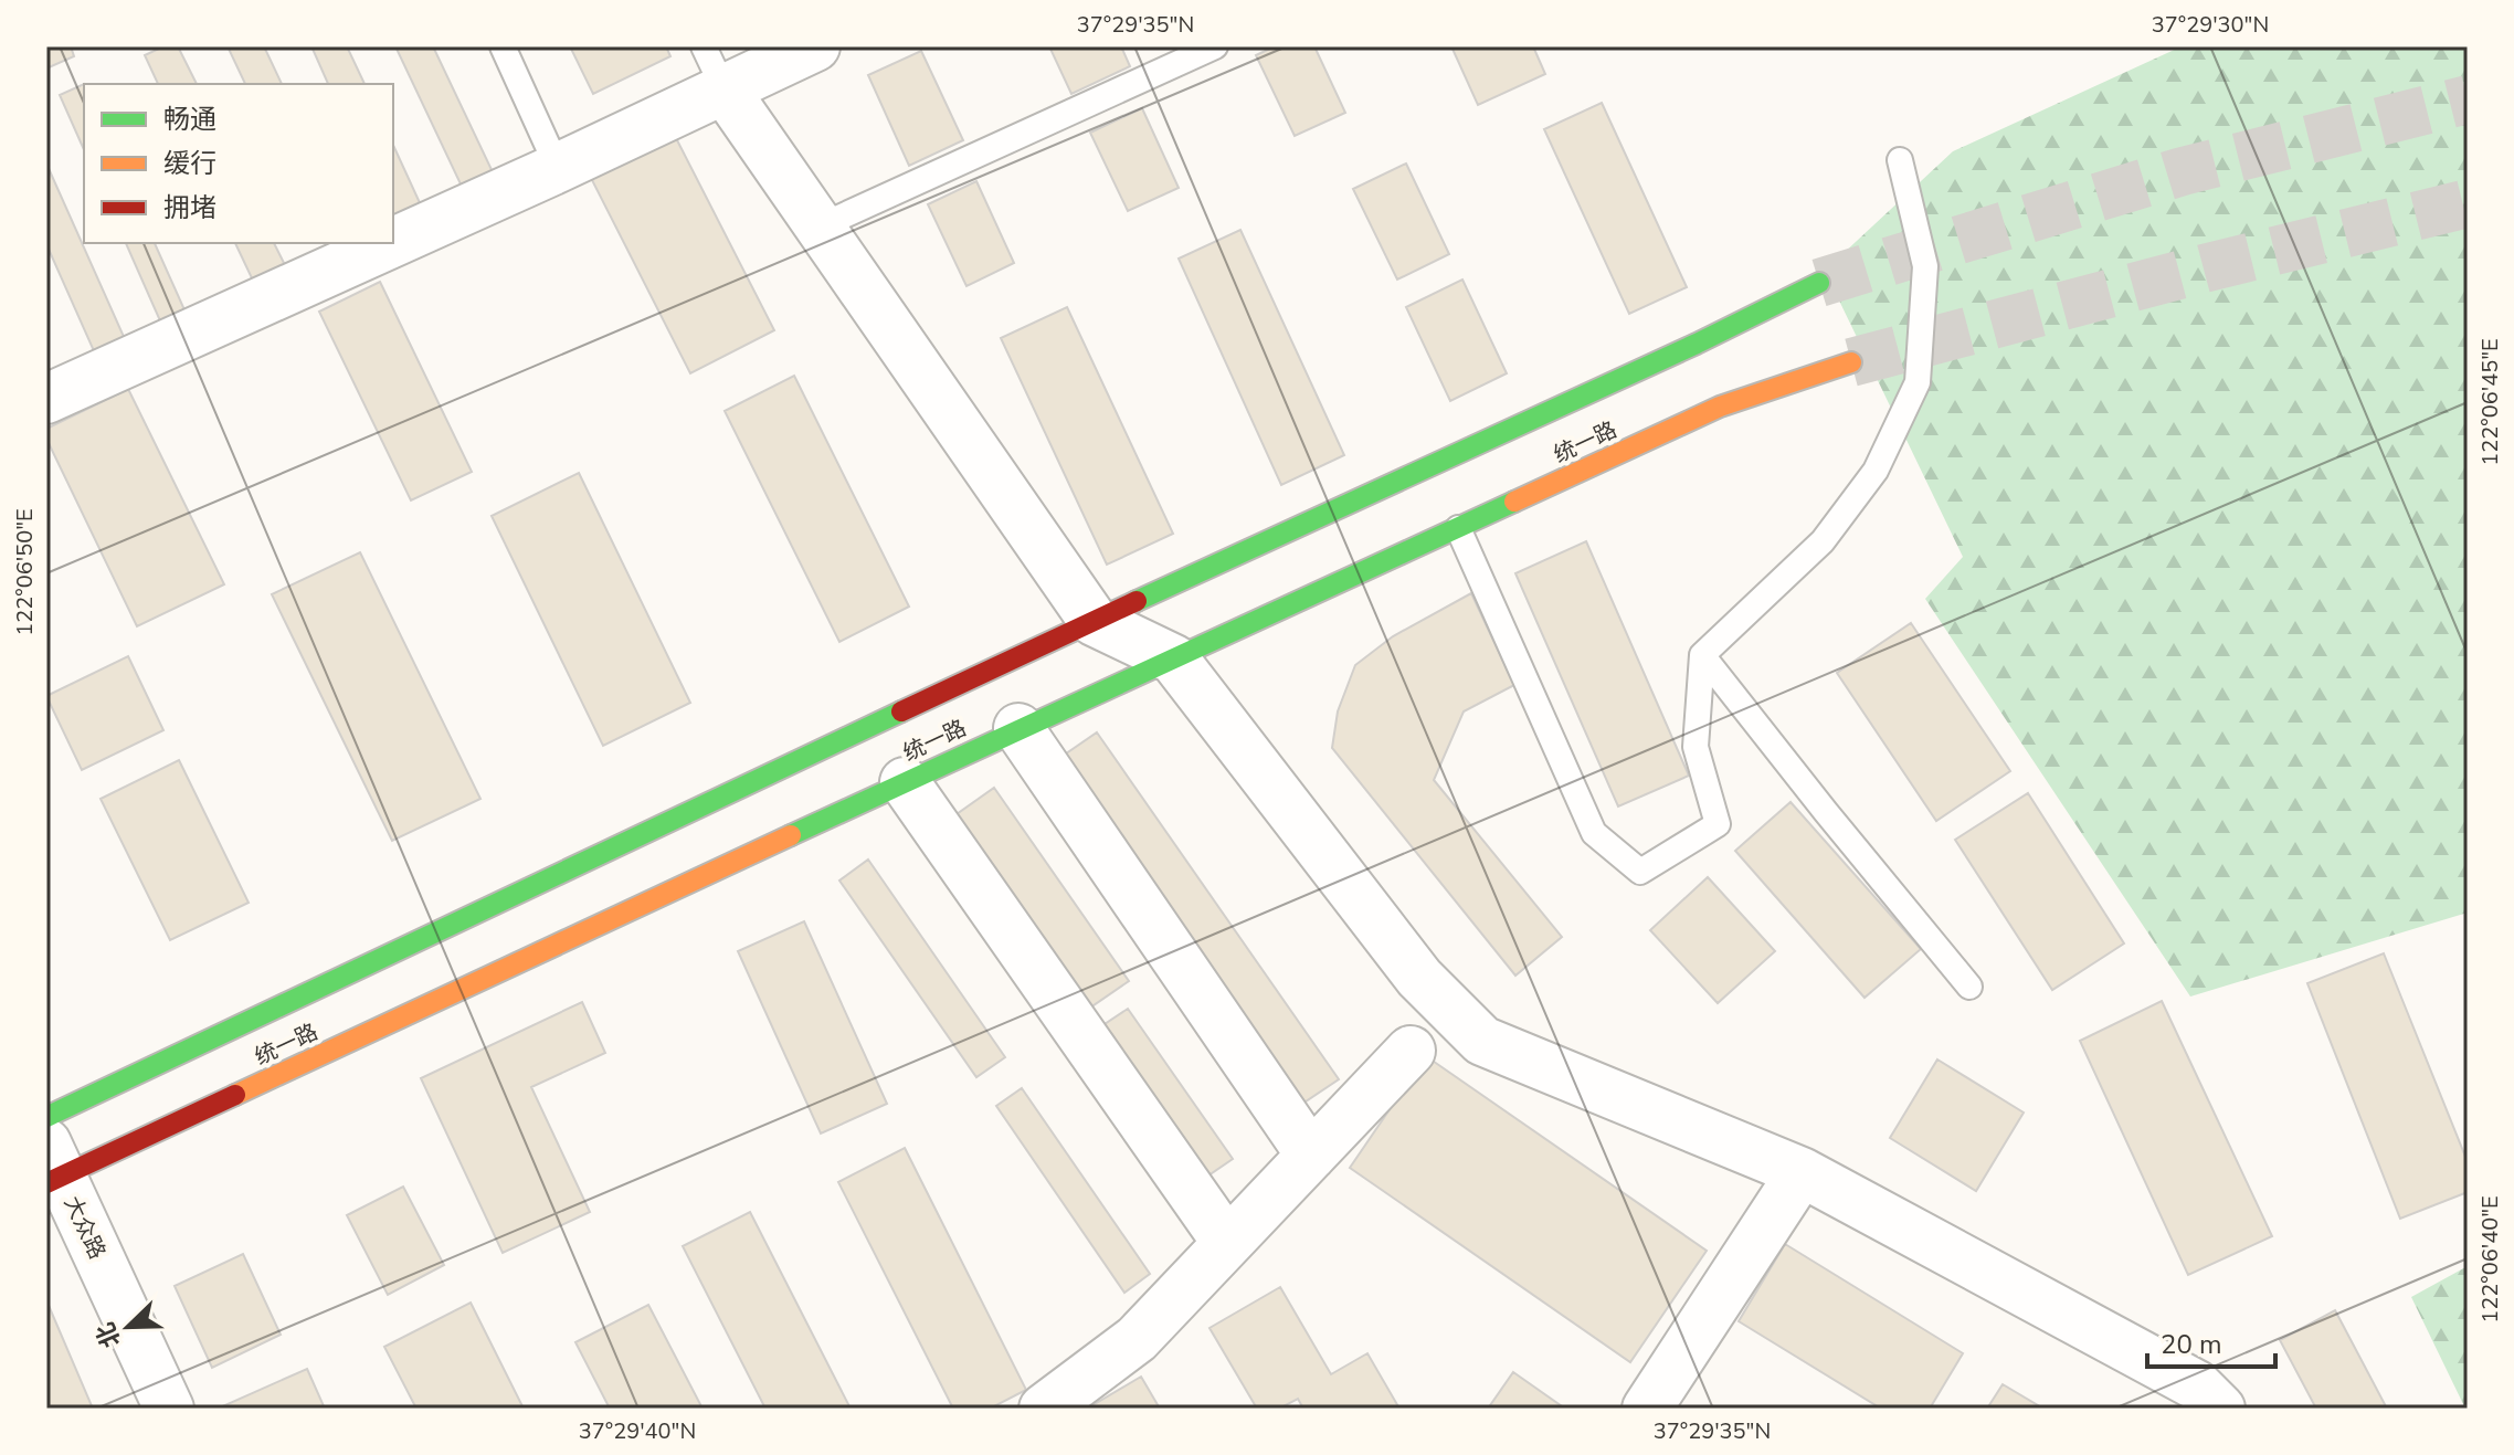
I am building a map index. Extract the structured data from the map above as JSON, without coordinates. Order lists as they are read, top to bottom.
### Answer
{
  "streets": {
    "main road": ["统一路"],
    "street": ["大众路"]
  },
  "crossings": [
    ["统一路", "大众路"]
  ],
  "legend": ["畅通", "缓行", "拥堵"],
  "scale_bar": "20 m",
  "north": "bottom left",
  "coordinates": [
    "37°29'35\"N",
    "37°29'30\"N",
    "122°06'45\"E",
    "122°06'50\"E",
    "122°06'40\"E",
    "37°29'40\"N"
  ]
}
